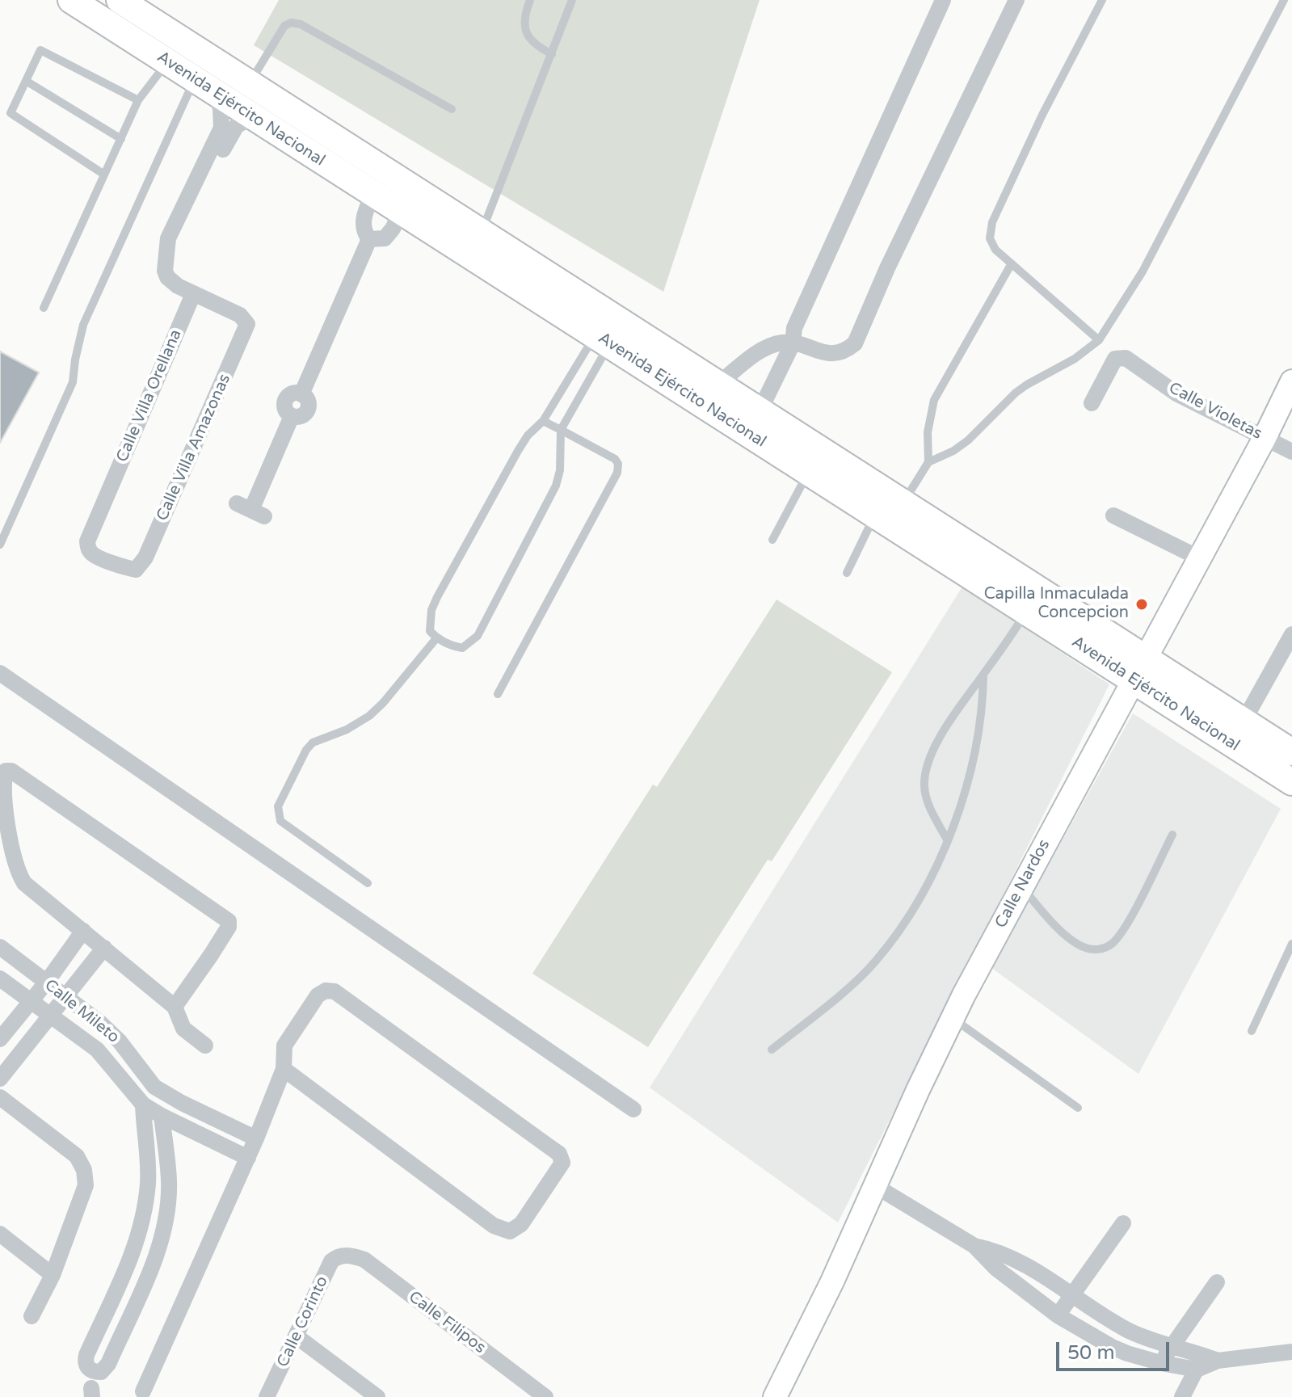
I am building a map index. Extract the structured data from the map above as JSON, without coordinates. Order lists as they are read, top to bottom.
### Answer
{
  "streets": {
    "main road": ["Avenida Ejército Nacional"],
    "street": [
      "Calle Villa Orellana",
      "Calle Violetas",
      "Calle Villa Amazonas",
      "Calle Nardos",
      "Calle Mileto",
      "Calle Corinto",
      "Calle Filipos"
    ]
  },
  "crossings": [
    ["Avenida Ejército Nacional", "Calle Nardos"],
    ["Calle Villa Orellana", "Calle Villa Amazonas"],
    ["Calle Violetas", "Calle Nardos"],
    ["Calle Corinto", "Calle Filipos"]
  ],
  "places": ["Capilla Inmaculada Concepcion"],
  "scale_bar": "50 m"
}
